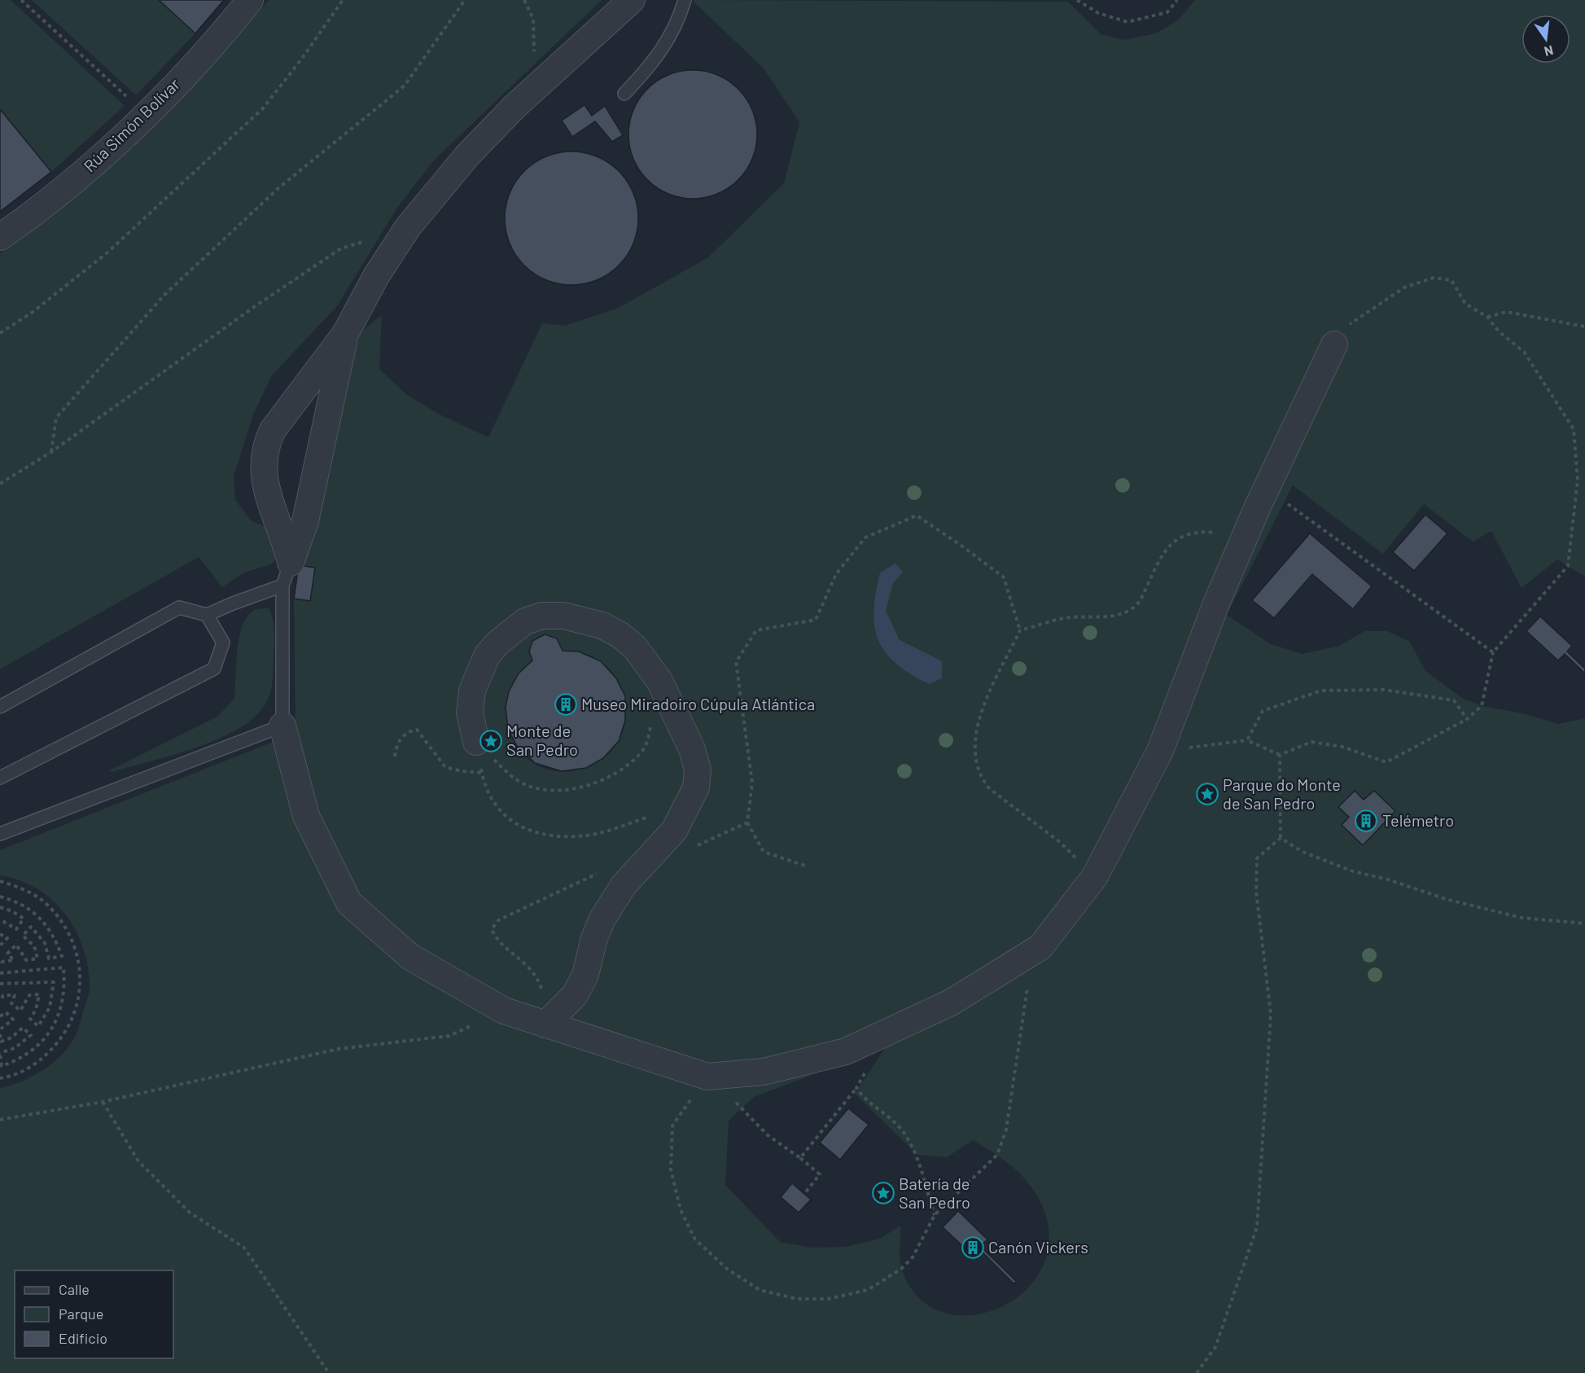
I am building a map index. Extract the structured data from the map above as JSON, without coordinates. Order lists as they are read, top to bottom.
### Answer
{
  "streets": {
    "street": ["Rúa Simón Bolívar"]
  },
  "places": {
    "building": ["Museo Miradoiro Cúpula Atlántica", "Telémetro", "Canón Vickers"],
    "place": ["Monte de San Pedro", "Parque do Monte de San Pedro", "Batería de San Pedro"]
  },
  "legend": ["Calle", "Parque", "Edificio"],
  "north": "bottom"
}
